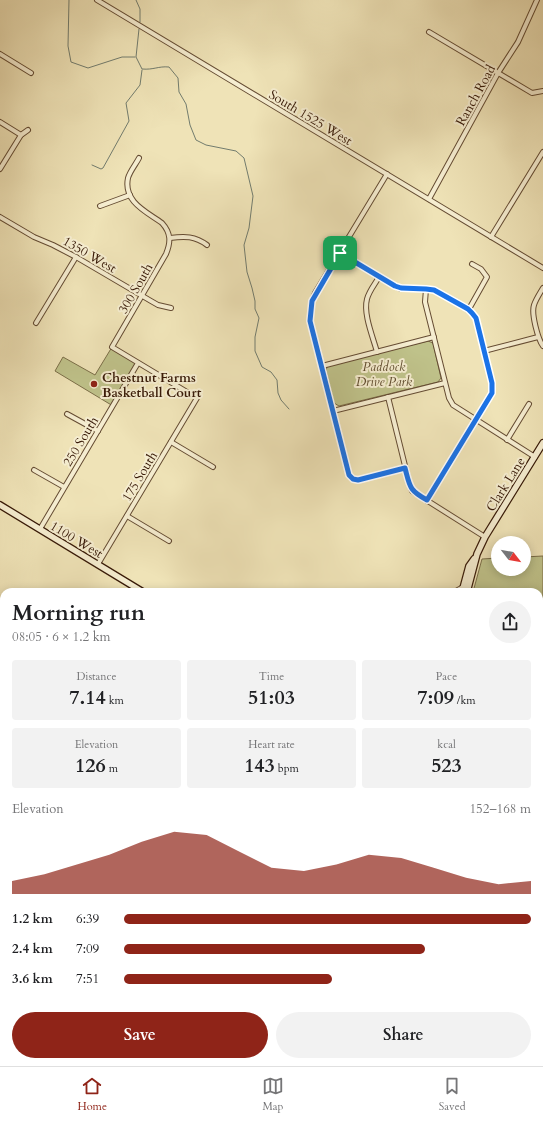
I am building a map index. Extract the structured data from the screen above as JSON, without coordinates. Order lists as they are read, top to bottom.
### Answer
{
  "streets": {
    "street": [
      "Ranch Road",
      "South 1525 West",
      "1350 West",
      "300 South",
      "250 South",
      "175 South",
      "Clark Lane",
      "1100 West"
    ]
  },
  "crossings": [
    ["Ranch Road", "South 1525 West"],
    ["1350 West", "300 South"],
    ["300 South", "250 South"],
    ["300 South", "175 South"],
    ["250 South", "175 South"],
    ["250 South", "1100 West"],
    ["175 South", "1100 West"]
  ],
  "parks": ["Paddock Drive Park"],
  "places": ["Chestnut Farms Basketball Court"],
  "north": "bottom right",
  "page": {
    "heading": ["Morning run", "08:05 · 6 × 1.2 km"],
    "stats": [
      ["Distance", "7.14 km"],
      ["Time", "51:03"],
      ["Pace", "7:09 /km"],
      ["Elevation", "126 m"],
      ["Heart rate", "143 bpm"],
      ["kcal", "523"]
    ],
    "chart": ["Elevation", "152–168 m"],
    "list": [
      {
        "name": "1.2 km",
        "note": "6:39"
      },
      {
        "name": "2.4 km",
        "note": "7:09"
      },
      {
        "name": "3.6 km",
        "note": "7:51"
      }
    ],
    "buttons": ["Save", "Share"],
    "tabs": ["Home", "Map", "Saved"]
  }
}
